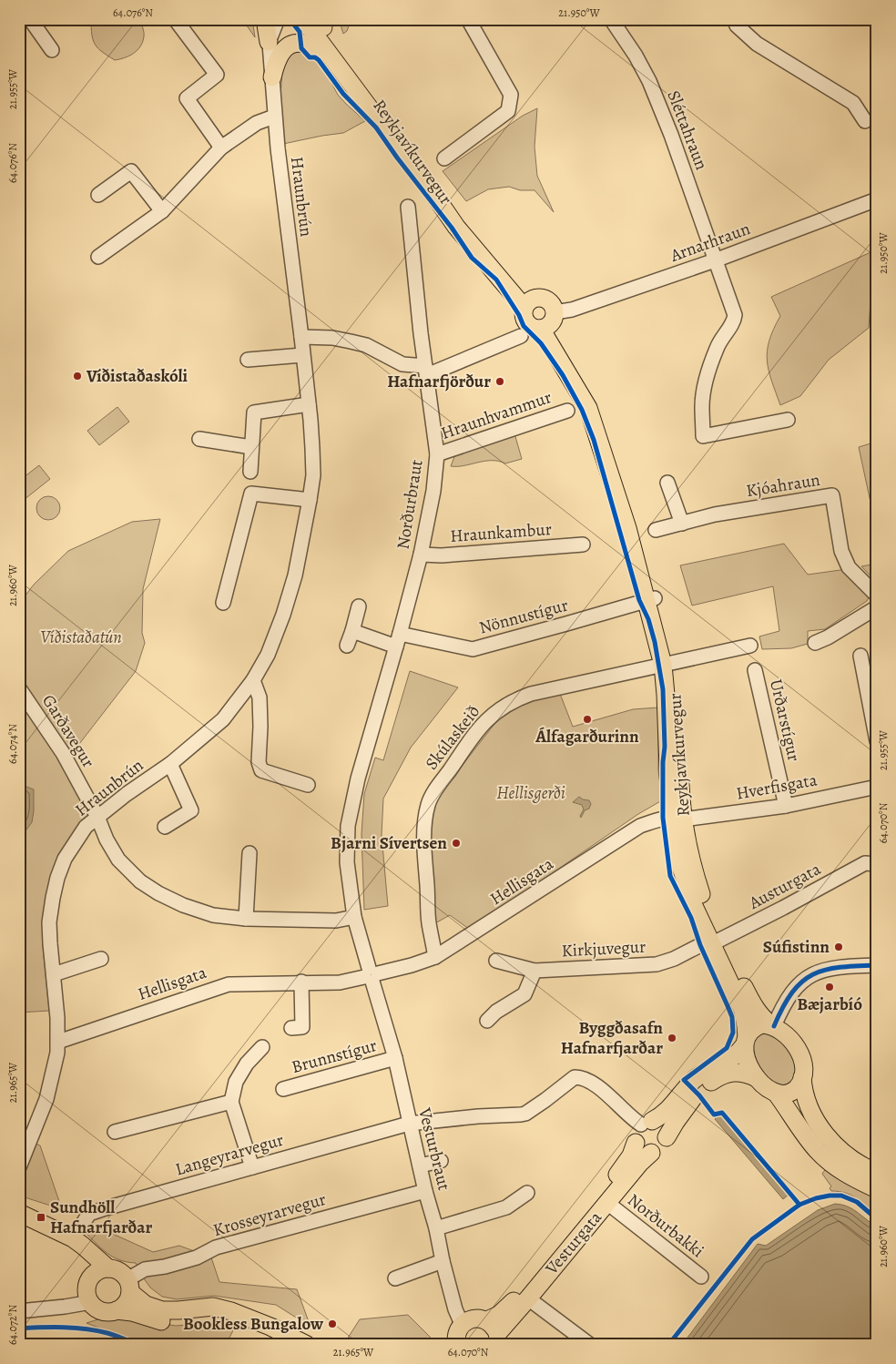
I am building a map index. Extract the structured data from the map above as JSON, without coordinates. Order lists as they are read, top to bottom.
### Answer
{
  "streets": {
    "main road": ["Reykjavíkurvegur", "Vesturgata"],
    "street": [
      "Sléttahraun",
      "Hraunbrún",
      "Arnarhraun",
      "Hraunhvammur",
      "Kjóahraun",
      "Norðurbraut",
      "Hraunkambur",
      "Nönnustígur",
      "Urðarstígur",
      "Garðavegur",
      "Skúlaskeið",
      "Hverfisgata",
      "Hellisgata",
      "Austurgata",
      "Kirkjuvegur",
      "Brunnstígur",
      "Vesturbraut",
      "Langeyrarvegur",
      "Krosseyrarvegur",
      "Norðurbakki"
    ]
  },
  "crossings": [
    ["Sléttahraun", "Arnarhraun"],
    ["Reykjavíkurvegur", "Arnarhraun"],
    ["Reykjavíkurvegur", "Nönnustígur"],
    ["Reykjavíkurvegur", "Skúlaskeið"],
    ["Reykjavíkurvegur", "Hverfisgata"],
    ["Reykjavíkurvegur", "Hellisgata"],
    ["Reykjavíkurvegur", "Austurgata"],
    ["Reykjavíkurvegur", "Kirkjuvegur"],
    ["Hraunbrún", "Garðavegur"],
    ["Hraunbrún", "Hellisgata"],
    ["Hraunhvammur", "Norðurbraut"],
    ["Norðurbraut", "Hraunkambur"],
    ["Norðurbraut", "Nönnustígur"],
    ["Norðurbraut", "Garðavegur"],
    ["Norðurbraut", "Vesturbraut"],
    ["Urðarstígur", "Hverfisgata"],
    ["Garðavegur", "Vesturbraut"],
    ["Skúlaskeið", "Hellisgata"],
    ["Hverfisgata", "Hellisgata"],
    ["Hellisgata", "Vesturbraut"],
    ["Austurgata", "Kirkjuvegur"],
    ["Brunnstígur", "Vesturbraut"],
    ["Vesturbraut", "Langeyrarvegur"],
    ["Vesturbraut", "Krosseyrarvegur"],
    ["Langeyrarvegur", "Vesturgata"],
    ["Norðurbakki", "Vesturgata"]
  ],
  "parks": ["Víðistaðatún", "Hellisgerði"],
  "places": {
    "other": [
      "Víðistaðaskóli",
      "Hafnarfjörður",
      "Álfagarðurinn",
      "Bjarni Sívertsen",
      "Súfistinn",
      "Bæjarbíó",
      "Byggðasafn Hafnarfjarðar",
      "Bookless Bungalow"
    ],
    "transit": ["Sundhöll Hafnarfjarðar"]
  },
  "coordinates": [
    "64.076°N",
    "21.950°W",
    "21.955°W",
    "21.960°W",
    "64.074°N",
    "64.070°N",
    "21.965°W",
    "64.072°N"
  ]
}
